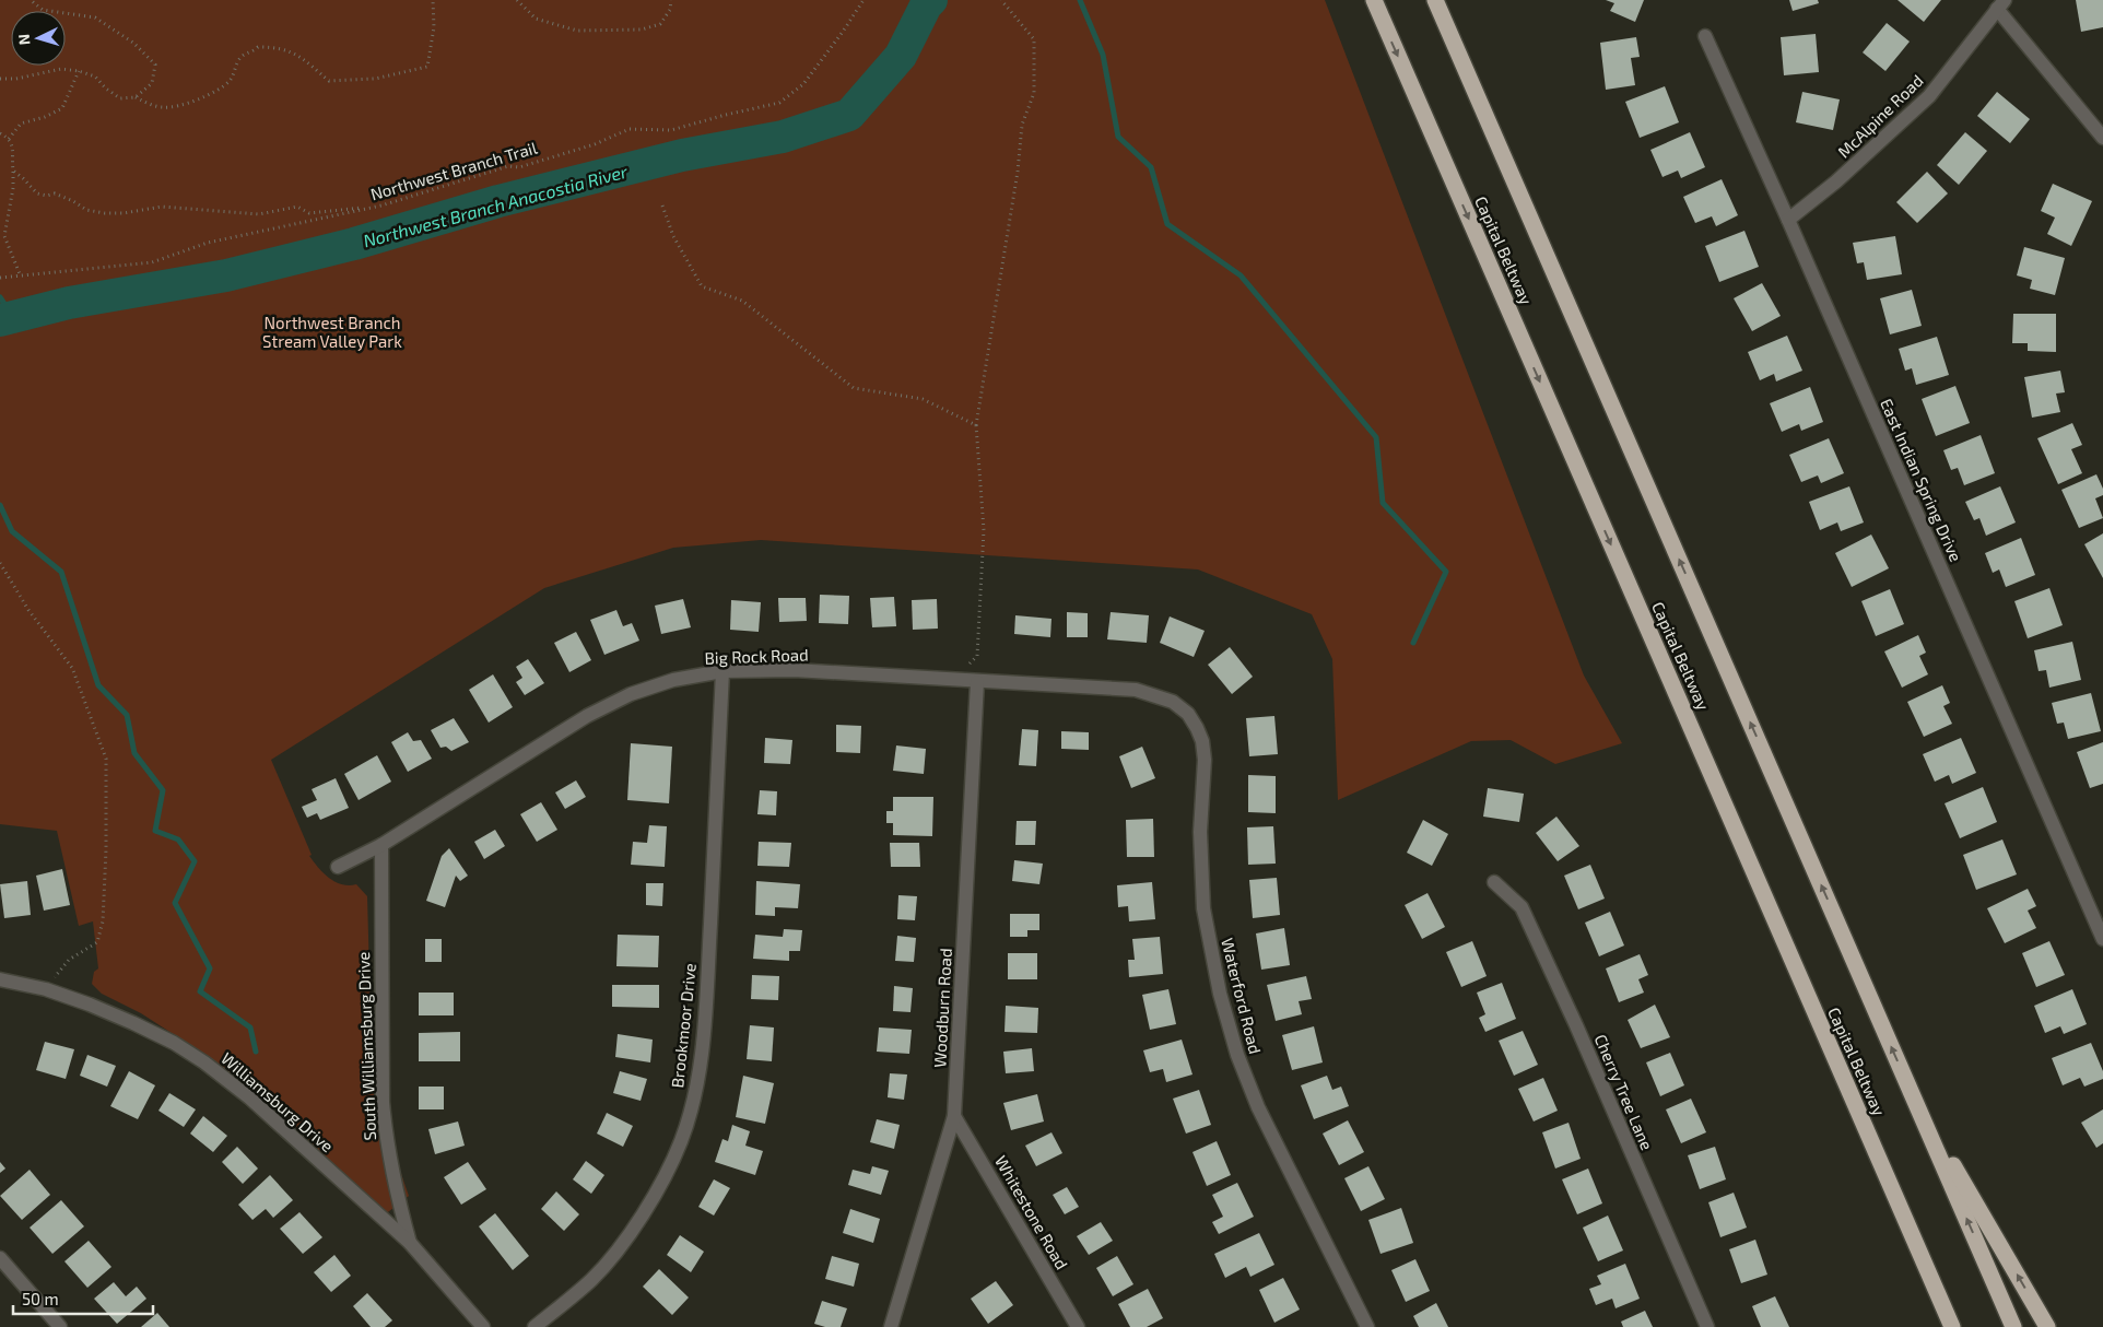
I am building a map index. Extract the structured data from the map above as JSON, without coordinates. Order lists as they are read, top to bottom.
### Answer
{
  "streets": {
    "highway": ["Capital Beltway"],
    "street": [
      "McAlpine Road",
      "East Indian Spring Drive",
      "Big Rock Road",
      "Waterford Road",
      "Woodburn Road",
      "Brookmoor Drive",
      "South Williamsburg Drive",
      "Cherry Tree Lane",
      "Williamsburg Drive",
      "Whitestone Road"
    ],
    "path": ["Northwest Branch Trail"]
  },
  "crossings": [
    ["McAlpine Road", "East Indian Spring Drive"],
    ["Big Rock Road", "Waterford Road"],
    ["Big Rock Road", "Woodburn Road"],
    ["Big Rock Road", "Brookmoor Drive"],
    ["Big Rock Road", "South Williamsburg Drive"],
    ["Woodburn Road", "Whitestone Road"],
    ["South Williamsburg Drive", "Williamsburg Drive"]
  ],
  "water": ["Northwest Branch Anacostia River"],
  "parks": ["Northwest Branch Stream Valley Park"],
  "scale_bar": "50 m",
  "north": "left"
}
